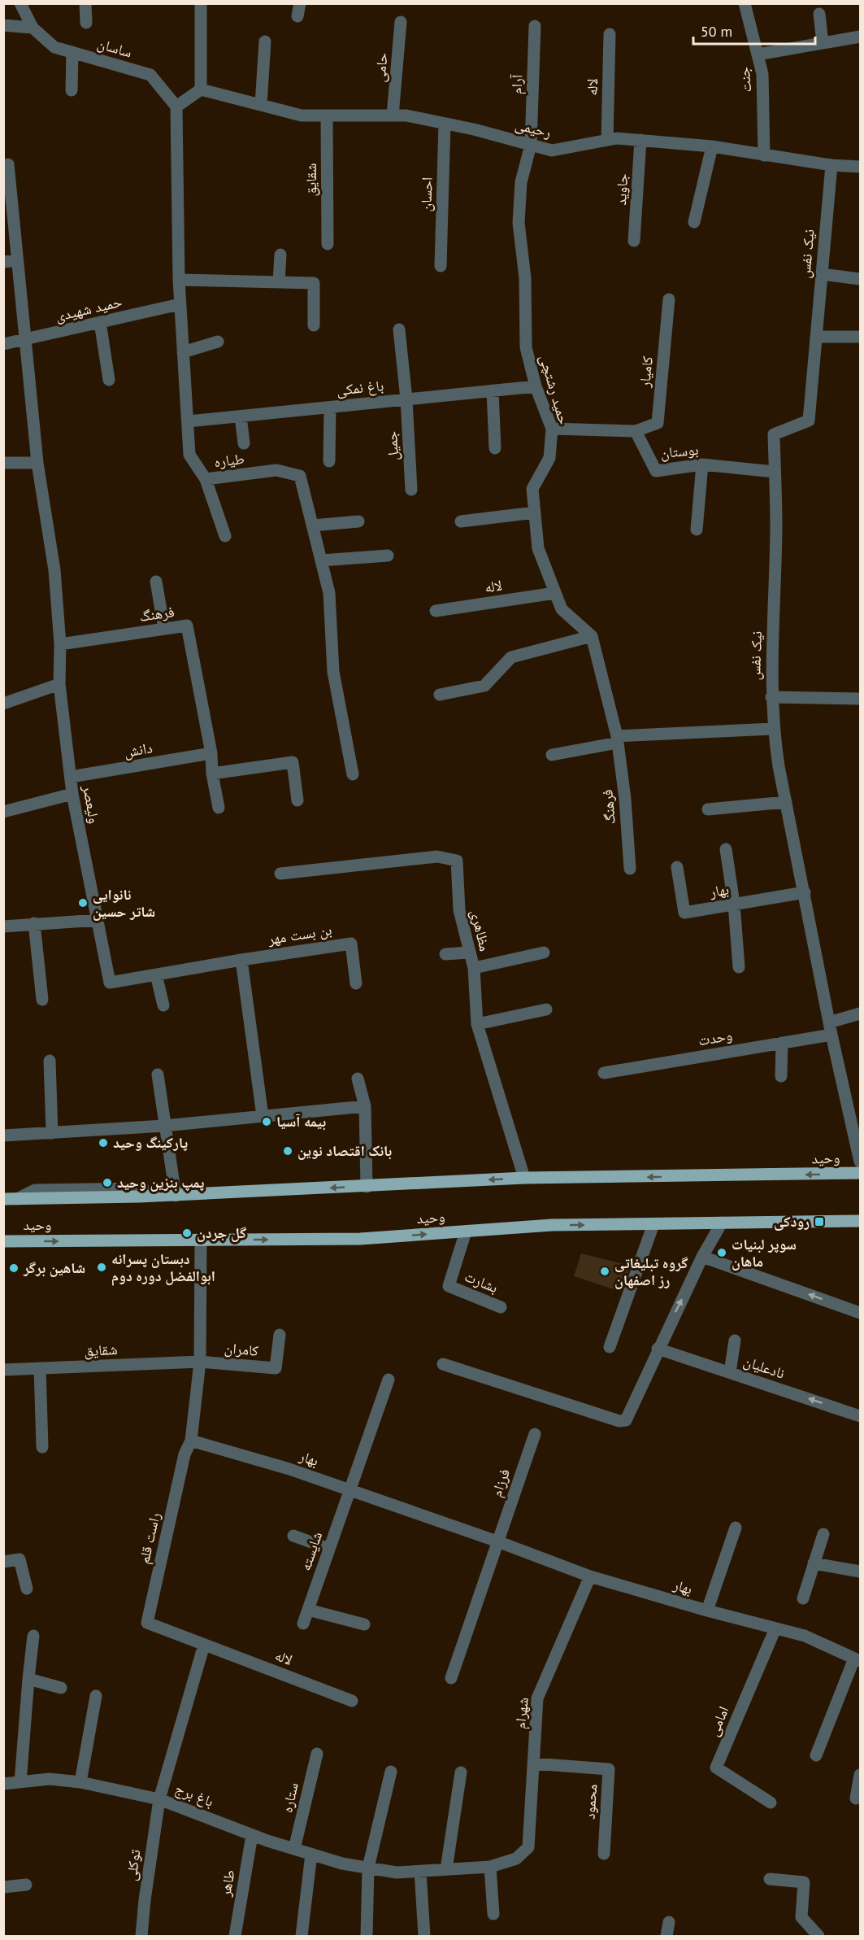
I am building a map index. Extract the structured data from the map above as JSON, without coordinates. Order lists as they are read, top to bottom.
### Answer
{
  "streets": {
    "main road": ["وحید"],
    "street": [
      "ساسان",
      "حامی",
      "جنت",
      "آرام",
      "لاله",
      "رحیمی",
      "شقایق",
      "جاوید",
      "احسان",
      "نیک نفس",
      "حمید شهیدی",
      "کامیار",
      "باغ نمکی",
      "حمید رشتچی",
      "جمیل",
      "بوستان",
      "طیاره",
      "فرهنگ",
      "دانش",
      "ولیعصر",
      "بهار",
      "مظاهری",
      "بن بست مهر",
      "وحدت",
      "بشارت",
      "کامران",
      "نادعلیان",
      "فرزام",
      "راست قلم",
      "شایسته",
      "شهرام",
      "امامی",
      "باغ برج",
      "ستاره",
      "محمود",
      "توکلی",
      "طاهر"
    ]
  },
  "crossings": [
    ["ساسان", "طیاره"],
    ["حامی", "رحیمی"],
    ["جنت", "رحیمی"],
    ["آرام", "رحیمی"],
    ["آرام", "حمید رشتچی"],
    ["لاله", "رحیمی"],
    ["لاله", "حمید رشتچی"],
    ["لاله", "راست قلم"],
    ["رحیمی", "شقایق"],
    ["رحیمی", "جاوید"],
    ["رحیمی", "احسان"],
    ["رحیمی", "نیک نفس"],
    ["رحیمی", "حمید رشتچی"],
    ["شقایق", "کامران"],
    ["شقایق", "راست قلم"],
    ["نیک نفس", "بوستان"],
    ["نیک نفس", "بهار"],
    ["نیک نفس", "وحدت"],
    ["حمید شهیدی", "طیاره"],
    ["حمید شهیدی", "ولیعصر"],
    ["کامیار", "بوستان"],
    ["باغ نمکی", "حمید رشتچی"],
    ["باغ نمکی", "جمیل"],
    ["باغ نمکی", "طیاره"],
    ["فرهنگ", "دانش"],
    ["فرهنگ", "ولیعصر"],
    ["دانش", "ولیعصر"],
    ["ولیعصر", "بن بست مهر"],
    ["بهار", "فرزام"],
    ["بهار", "راست قلم"],
    ["بهار", "شایسته"],
    ["بهار", "شهرام"],
    ["بهار", "امامی"],
    ["مظاهری", "وحید"],
    ["وحید", "بشارت"],
    ["وحید", "راست قلم"],
    ["کامران", "راست قلم"],
    ["شهرام", "باغ برج"],
    ["شهرام", "محمود"],
    ["باغ برج", "ستاره"],
    ["باغ برج", "توکلی"],
    ["باغ برج", "طاهر"]
  ],
  "places": {
    "other": [
      "نانوایی شاتر حسین",
      "بیمه آسیا",
      "پارکینگ وحید",
      "بانک اقتصاد نوین",
      "پمپ بنزین وحید",
      "گل جردن",
      "سوپر لبنیات ماهان",
      "دبستان پسرانه ابوالفضل دوره دوم",
      "شاهین برگر",
      "گروه تبلیغاتی رز اصفهان"
    ],
    "transit": ["رودکی"]
  },
  "scale_bar": "50 m"
}
